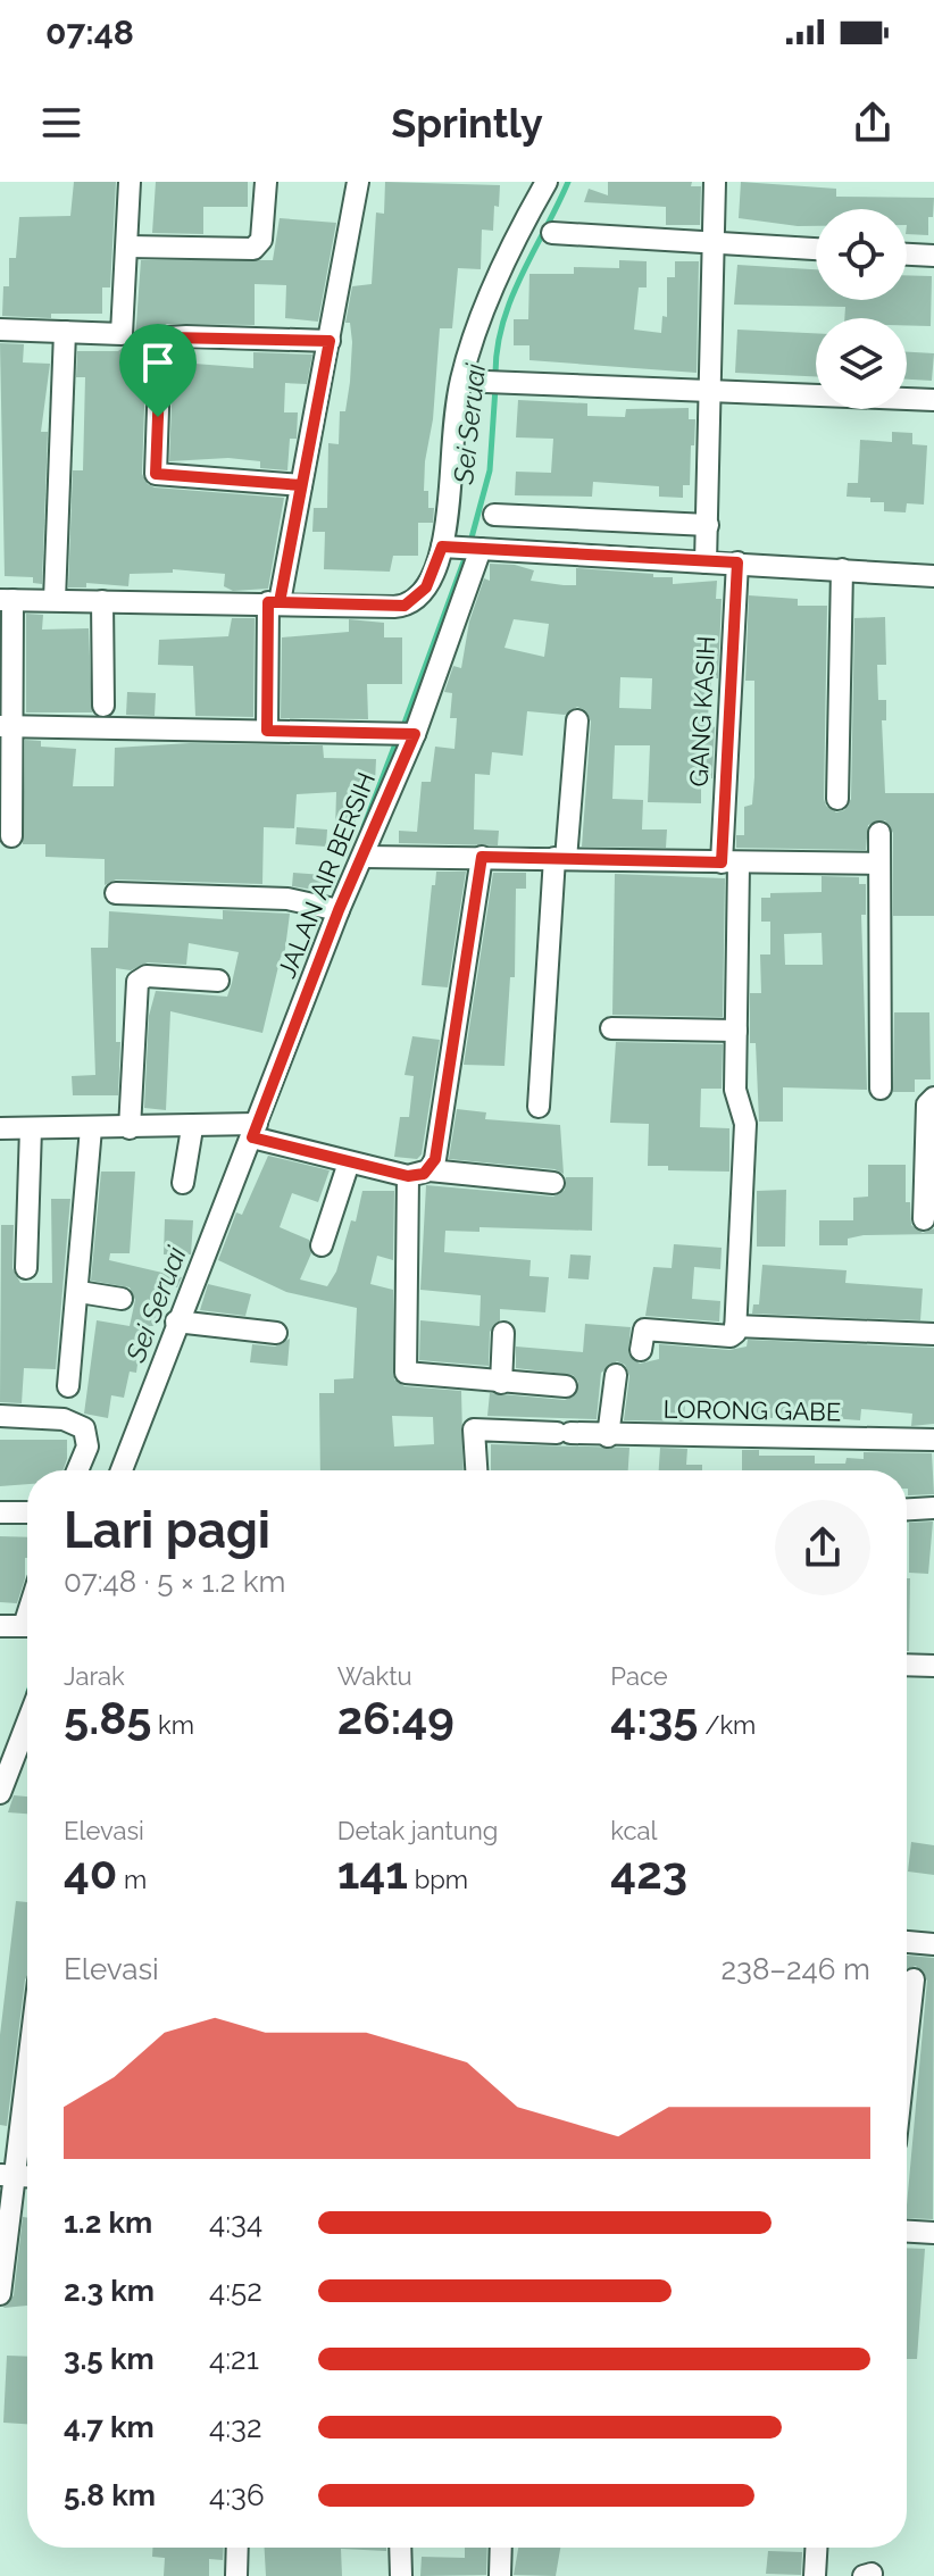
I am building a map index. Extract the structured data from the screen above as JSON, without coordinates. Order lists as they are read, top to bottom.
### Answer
{
  "streets": {
    "street": ["GANG KASIH", "JALAN AIR BERSIH", "LORONG GABE"]
  },
  "water": ["Sei Seruai"],
  "page": {
    "status": "07:48",
    "header": "Sprintly",
    "heading": ["Lari pagi", "07:48 · 5 × 1.2 km"],
    "stats": [
      ["Jarak", "5.85 km"],
      ["Waktu", "26:49"],
      ["Pace", "4:35 /km"],
      ["Elevasi", "40 m"],
      ["Detak jantung", "141 bpm"],
      ["kcal", "423"]
    ],
    "chart": ["Elevasi", "238–246 m"],
    "list": [
      {
        "name": "1.2 km",
        "note": "4:34"
      },
      {
        "name": "2.3 km",
        "note": "4:52"
      },
      {
        "name": "3.5 km",
        "note": "4:21"
      },
      {
        "name": "4.7 km",
        "note": "4:32"
      },
      {
        "name": "5.8 km",
        "note": "4:36"
      }
    ]
  }
}
